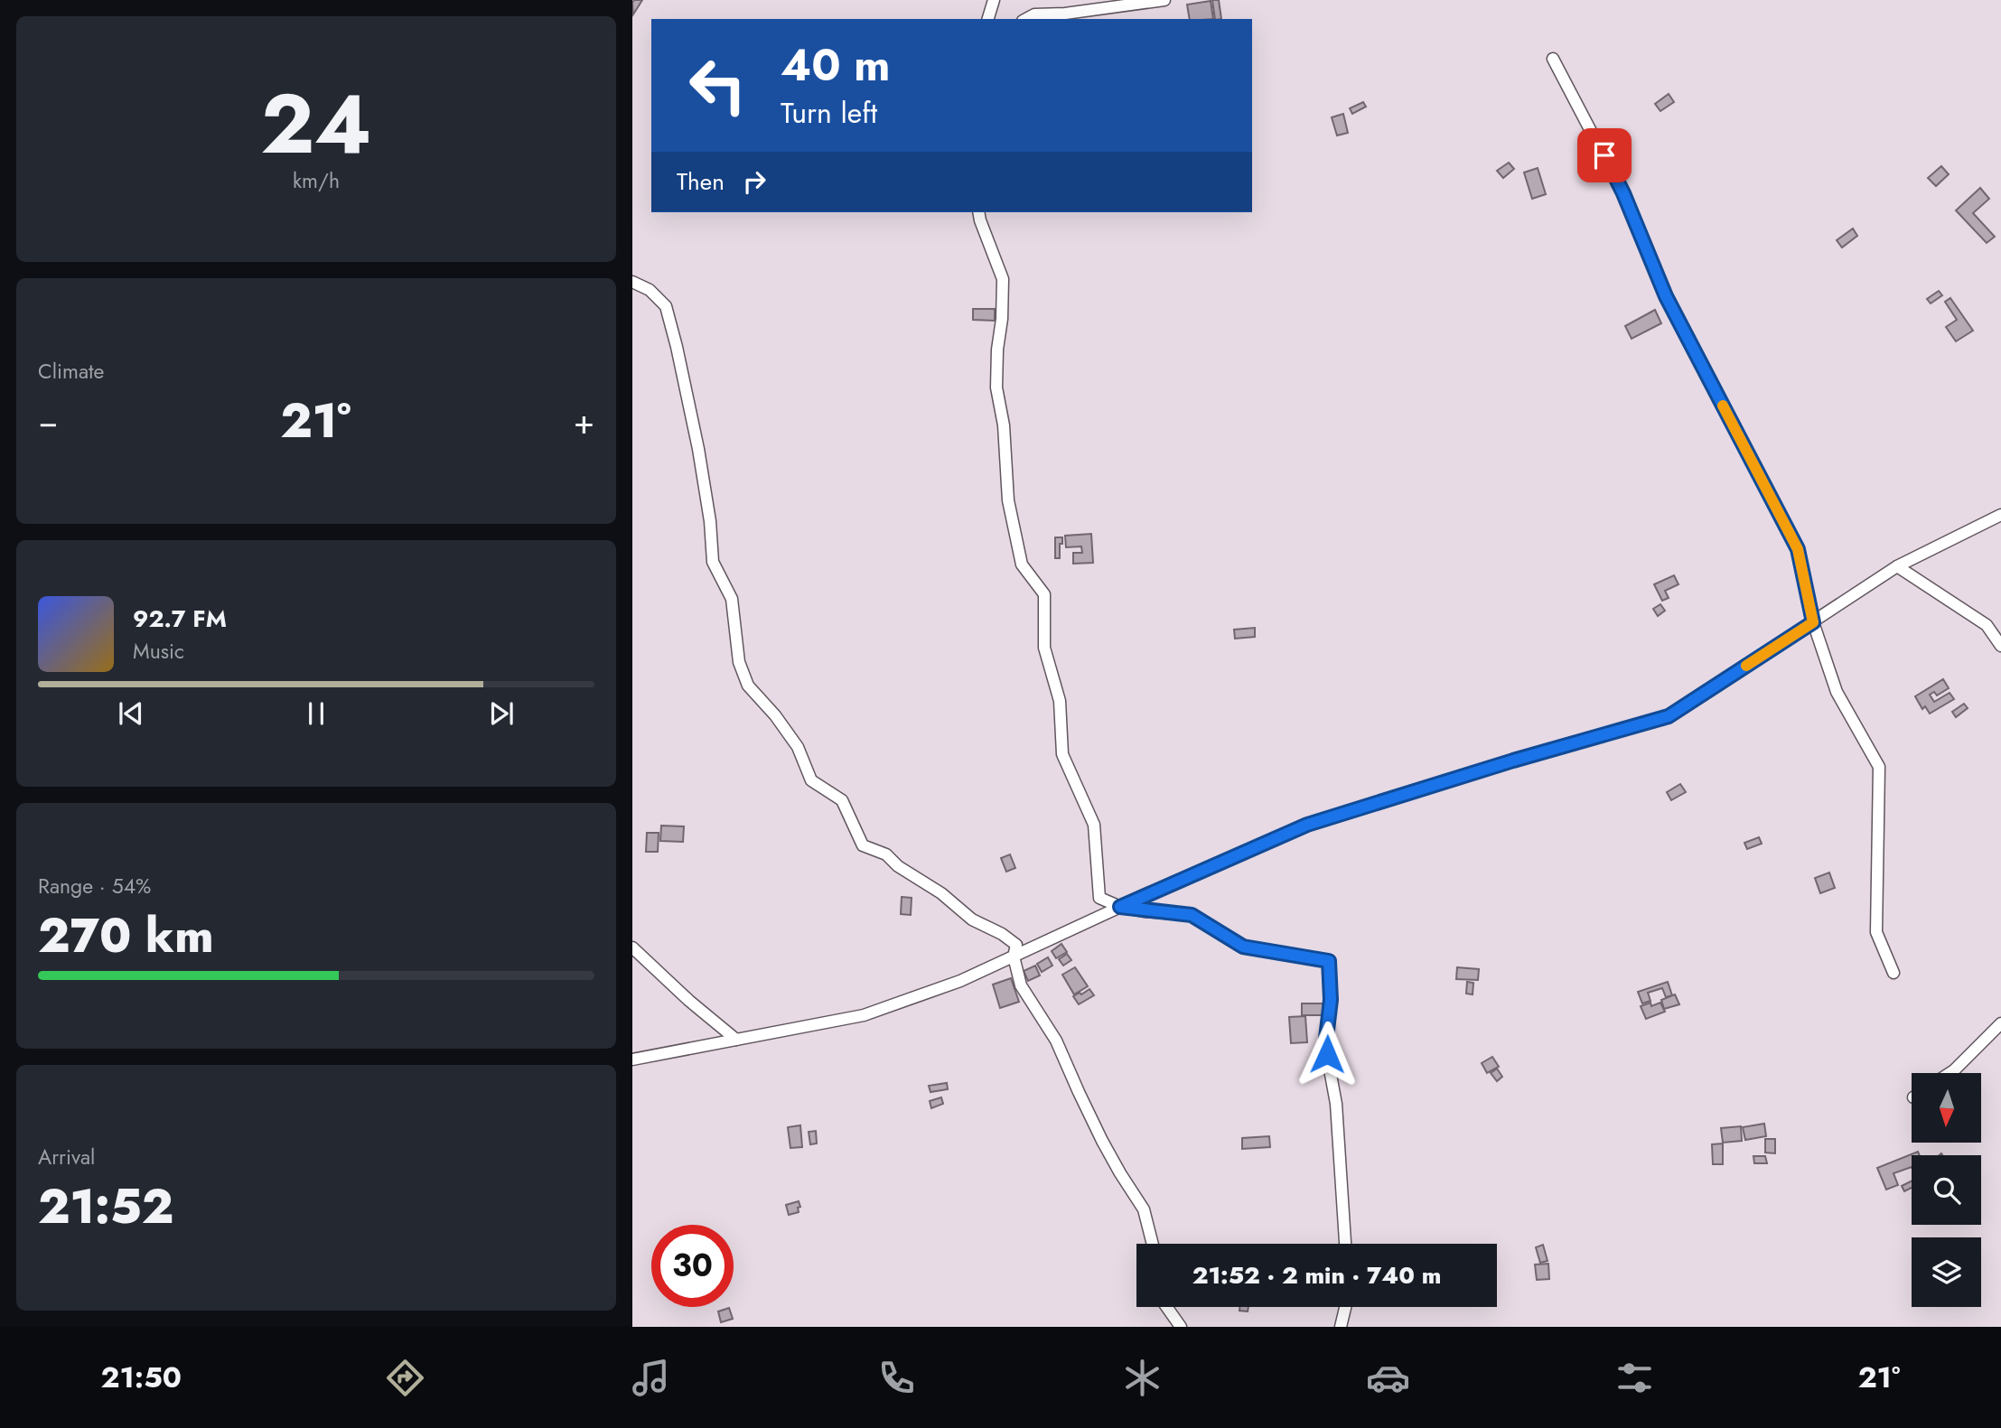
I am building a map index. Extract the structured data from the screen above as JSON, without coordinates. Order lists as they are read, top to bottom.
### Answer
{
  "north": "bottom",
  "page": {
    "tile": [
      ["24", "km/h"],
      "Climate",
      ["Range · 54%", "270 km"],
      ["Arrival", "21:52"]
    ],
    "turn": ["40 m", "Turn left"],
    "then": "Then",
    "heat": ["−", "21°", "+"],
    "song": ["92.7 FM", "Music"],
    "limit": "30",
    "trip": "21:52 · 2 min · 740 m",
    "tabs": ["21:50", "21°"]
  }
}
